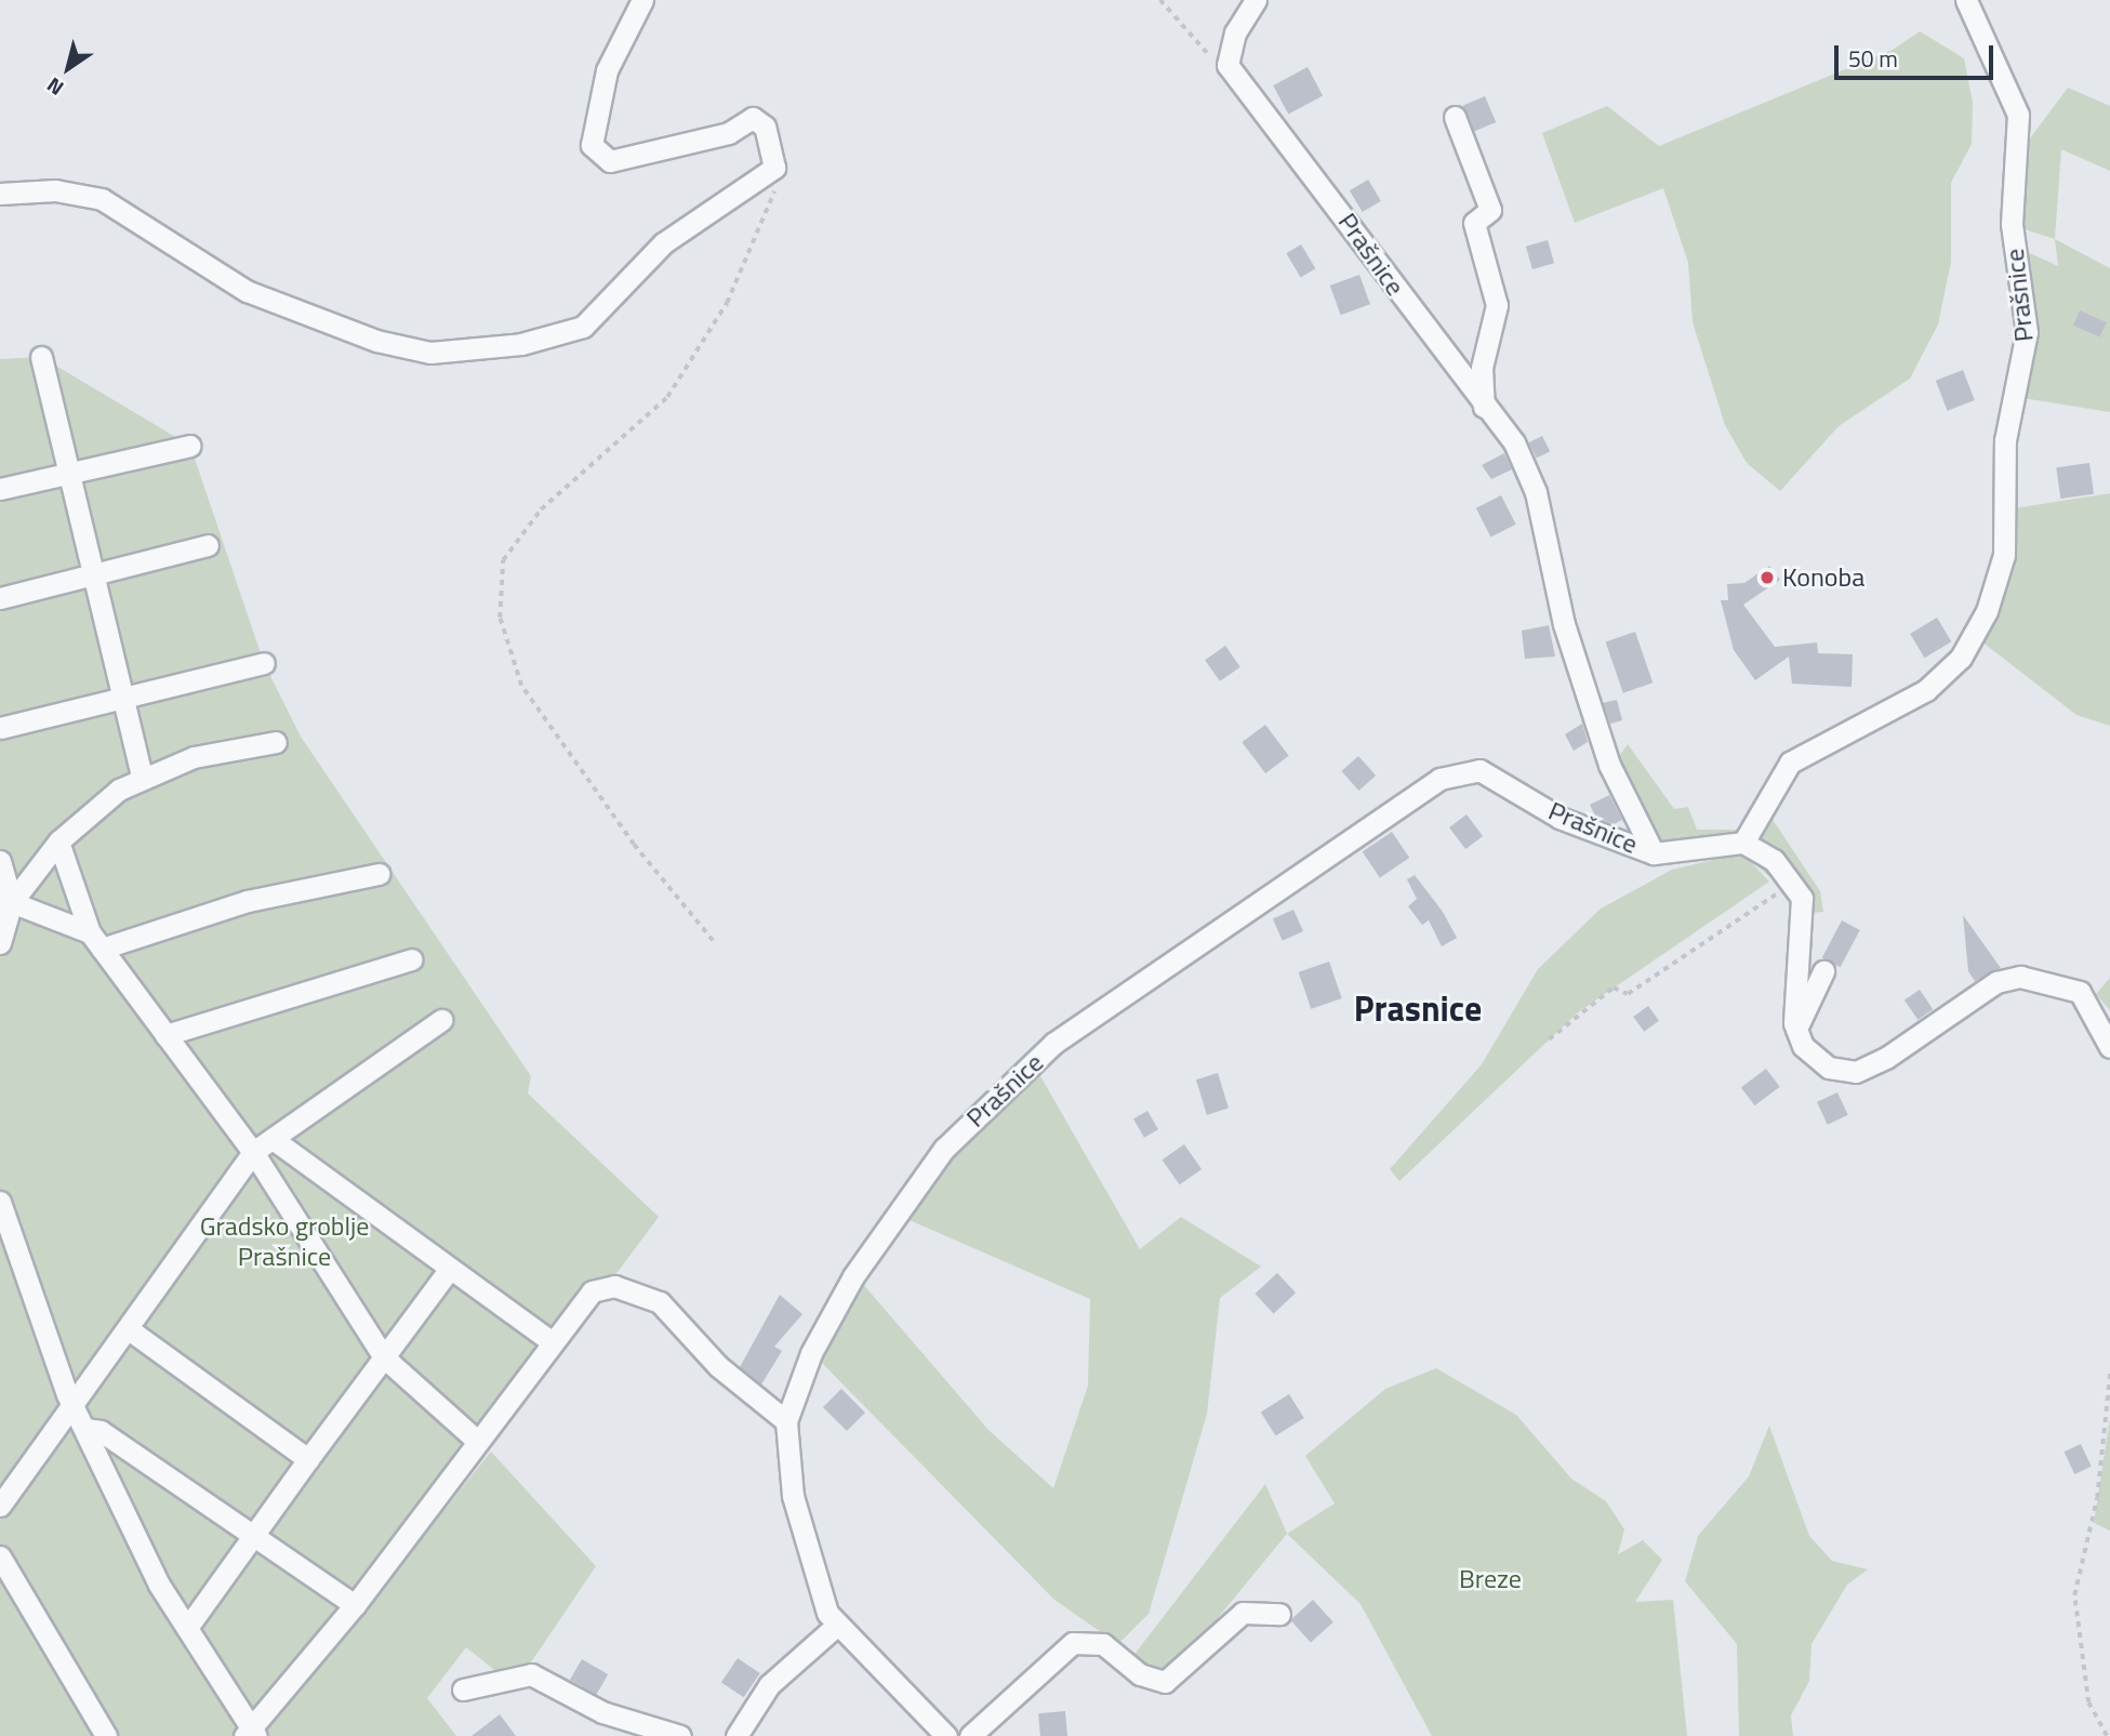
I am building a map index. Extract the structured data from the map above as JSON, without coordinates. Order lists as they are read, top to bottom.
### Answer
{
  "streets": {
    "street": ["Prašnice"]
  },
  "districts": ["Prasnice"],
  "parks": ["Gradsko groblje Prašnice", "Breze"],
  "places": ["Konoba"],
  "scale_bar": "50 m",
  "north": "bottom left"
}
